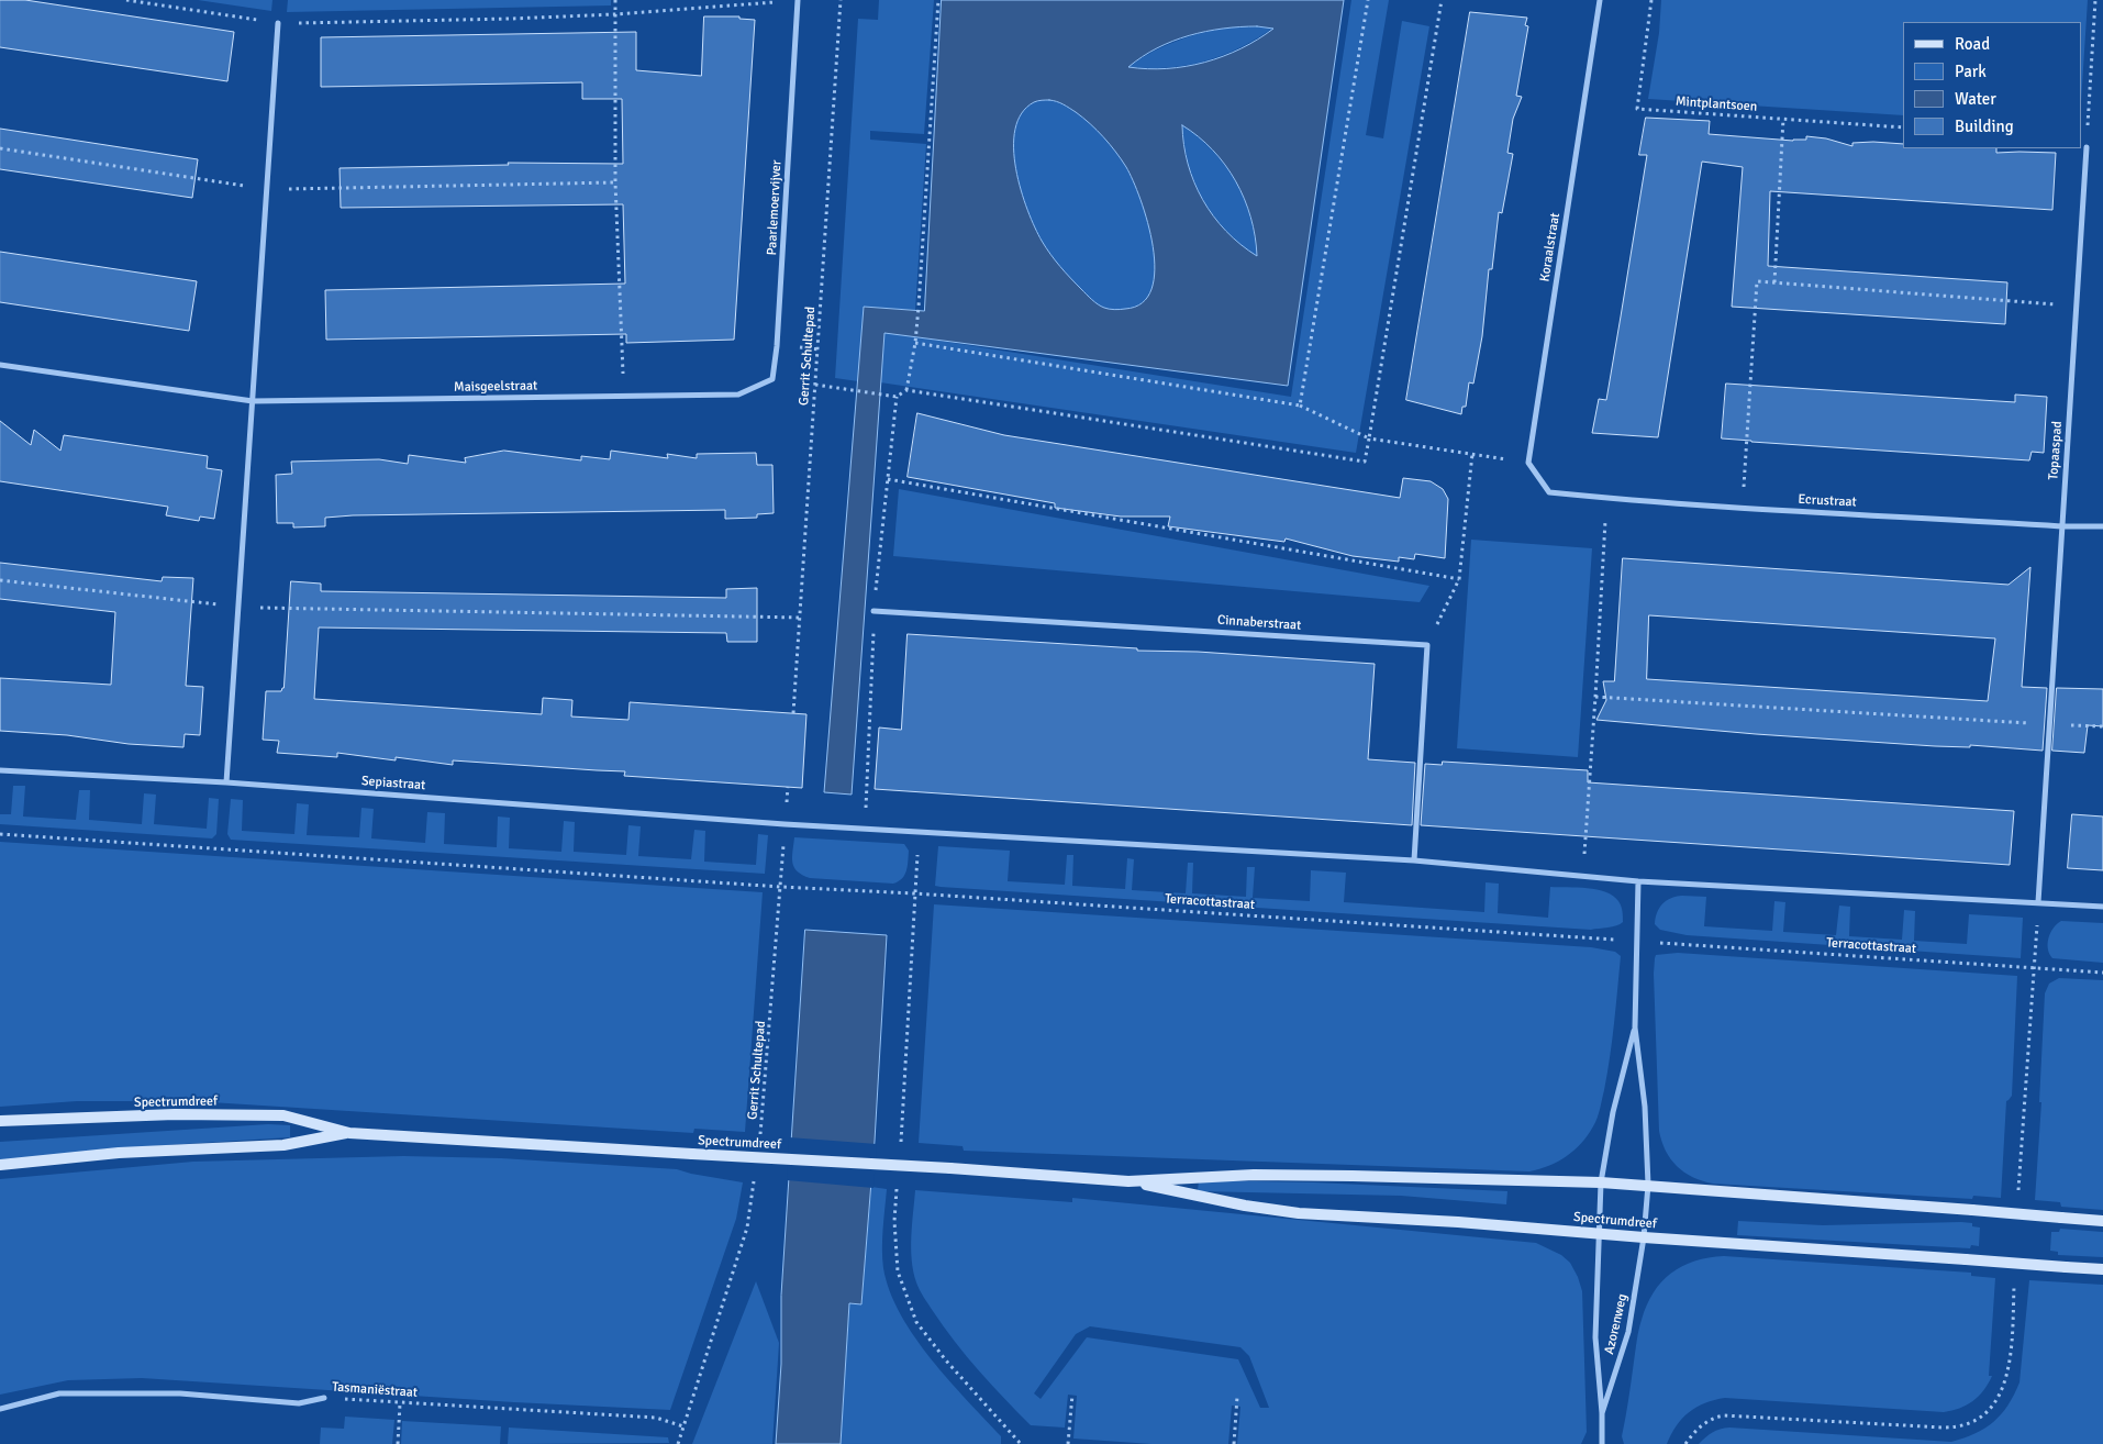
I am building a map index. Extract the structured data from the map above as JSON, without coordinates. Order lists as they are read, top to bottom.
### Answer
{
  "streets": {
    "main road": ["Spectrumdreef"],
    "street": [
      "Paarlemoervijver",
      "Koraalstraat",
      "Maisgeelstraat",
      "Topaaspad",
      "Ecrustraat",
      "Cinnaberstraat",
      "Sepiastraat",
      "Azorenweg",
      "Tasmaniëstraat"
    ],
    "path": ["Mintplantsoen", "Gerrit Schultepad", "Terracottastraat"]
  },
  "crossings": [
    ["Paarlemoervijver", "Maisgeelstraat"],
    ["Koraalstraat", "Ecrustraat"],
    ["Gerrit Schultepad", "Sepiastraat"],
    ["Gerrit Schultepad", "Terracottastraat"],
    ["Topaaspad", "Ecrustraat"],
    ["Spectrumdreef", "Azorenweg"]
  ],
  "legend": [
    "Road",
    "Park",
    "Water",
    "Building"
  ]
}
